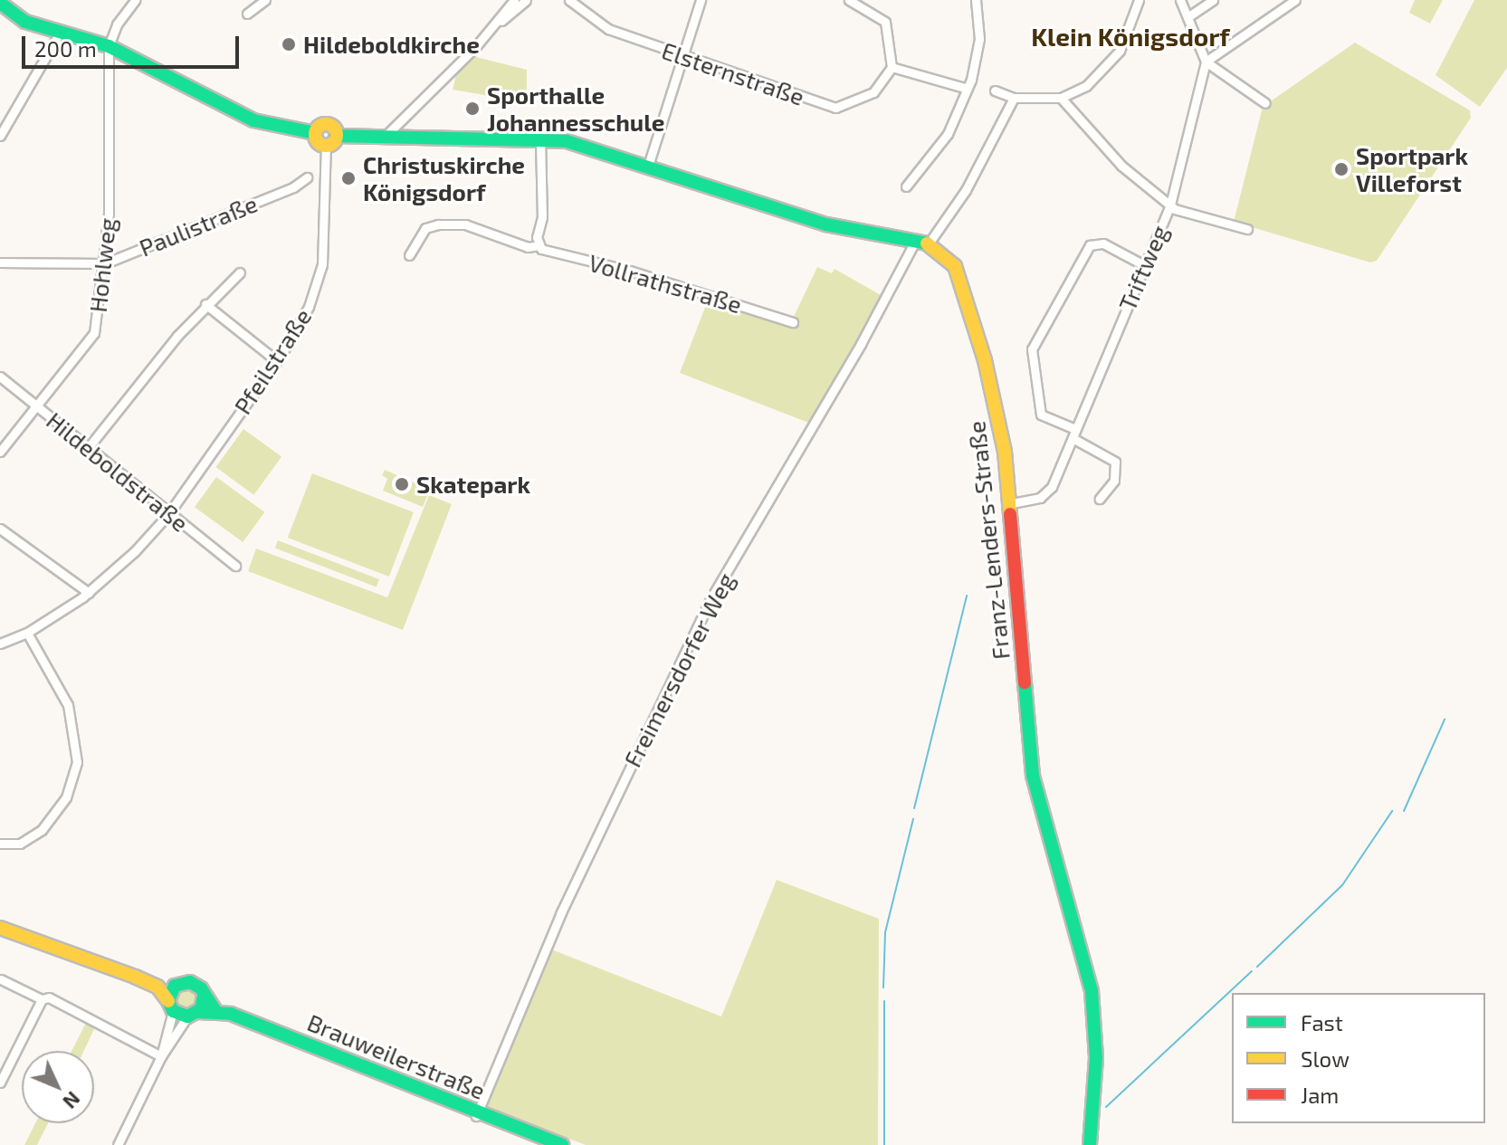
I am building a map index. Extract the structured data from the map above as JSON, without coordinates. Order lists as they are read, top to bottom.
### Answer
{
  "streets": {
    "street": [
      "Elsternstraße",
      "Paulistraße",
      "Hohlweg",
      "Triftweg",
      "Vollrathstraße",
      "Pfeilstraße",
      "Hildeboldstraße",
      "Franz-Lenders-Straße",
      "Freimersdorfer Weg",
      "Brauweilerstraße"
    ]
  },
  "crossings": [
    ["Paulistraße", "Hohlweg"],
    ["Hohlweg", "Hildeboldstraße"],
    ["Triftweg", "Franz-Lenders-Straße"],
    ["Pfeilstraße", "Hildeboldstraße"],
    ["Franz-Lenders-Straße", "Freimersdorfer Weg"],
    ["Freimersdorfer Weg", "Brauweilerstraße"]
  ],
  "districts": ["Klein Königsdorf"],
  "places": [
    "Hildeboldkirche",
    "Sporthalle Johannesschule",
    "Sportpark Villeforst",
    "Christuskirche Königsdorf",
    "Skatepark"
  ],
  "legend": ["Fast", "Slow", "Jam"],
  "scale_bar": "200 m",
  "north": "bottom right"
}
